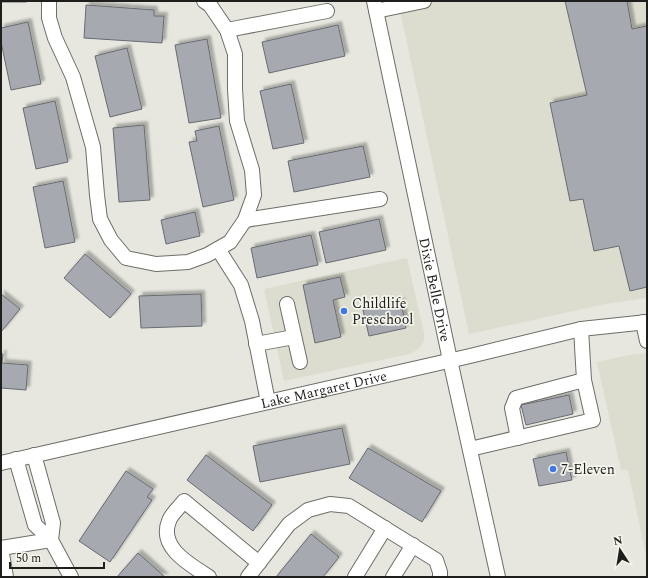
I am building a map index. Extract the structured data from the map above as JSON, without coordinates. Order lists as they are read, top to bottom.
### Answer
{
  "streets": {
    "street": ["Dixie Belle Drive", "Lake Margaret Drive"]
  },
  "crossings": [
    ["Dixie Belle Drive", "Lake Margaret Drive"]
  ],
  "places": ["Childlife Preschool", "7-Eleven"],
  "scale_bar": "50 m",
  "north": "top"
}
